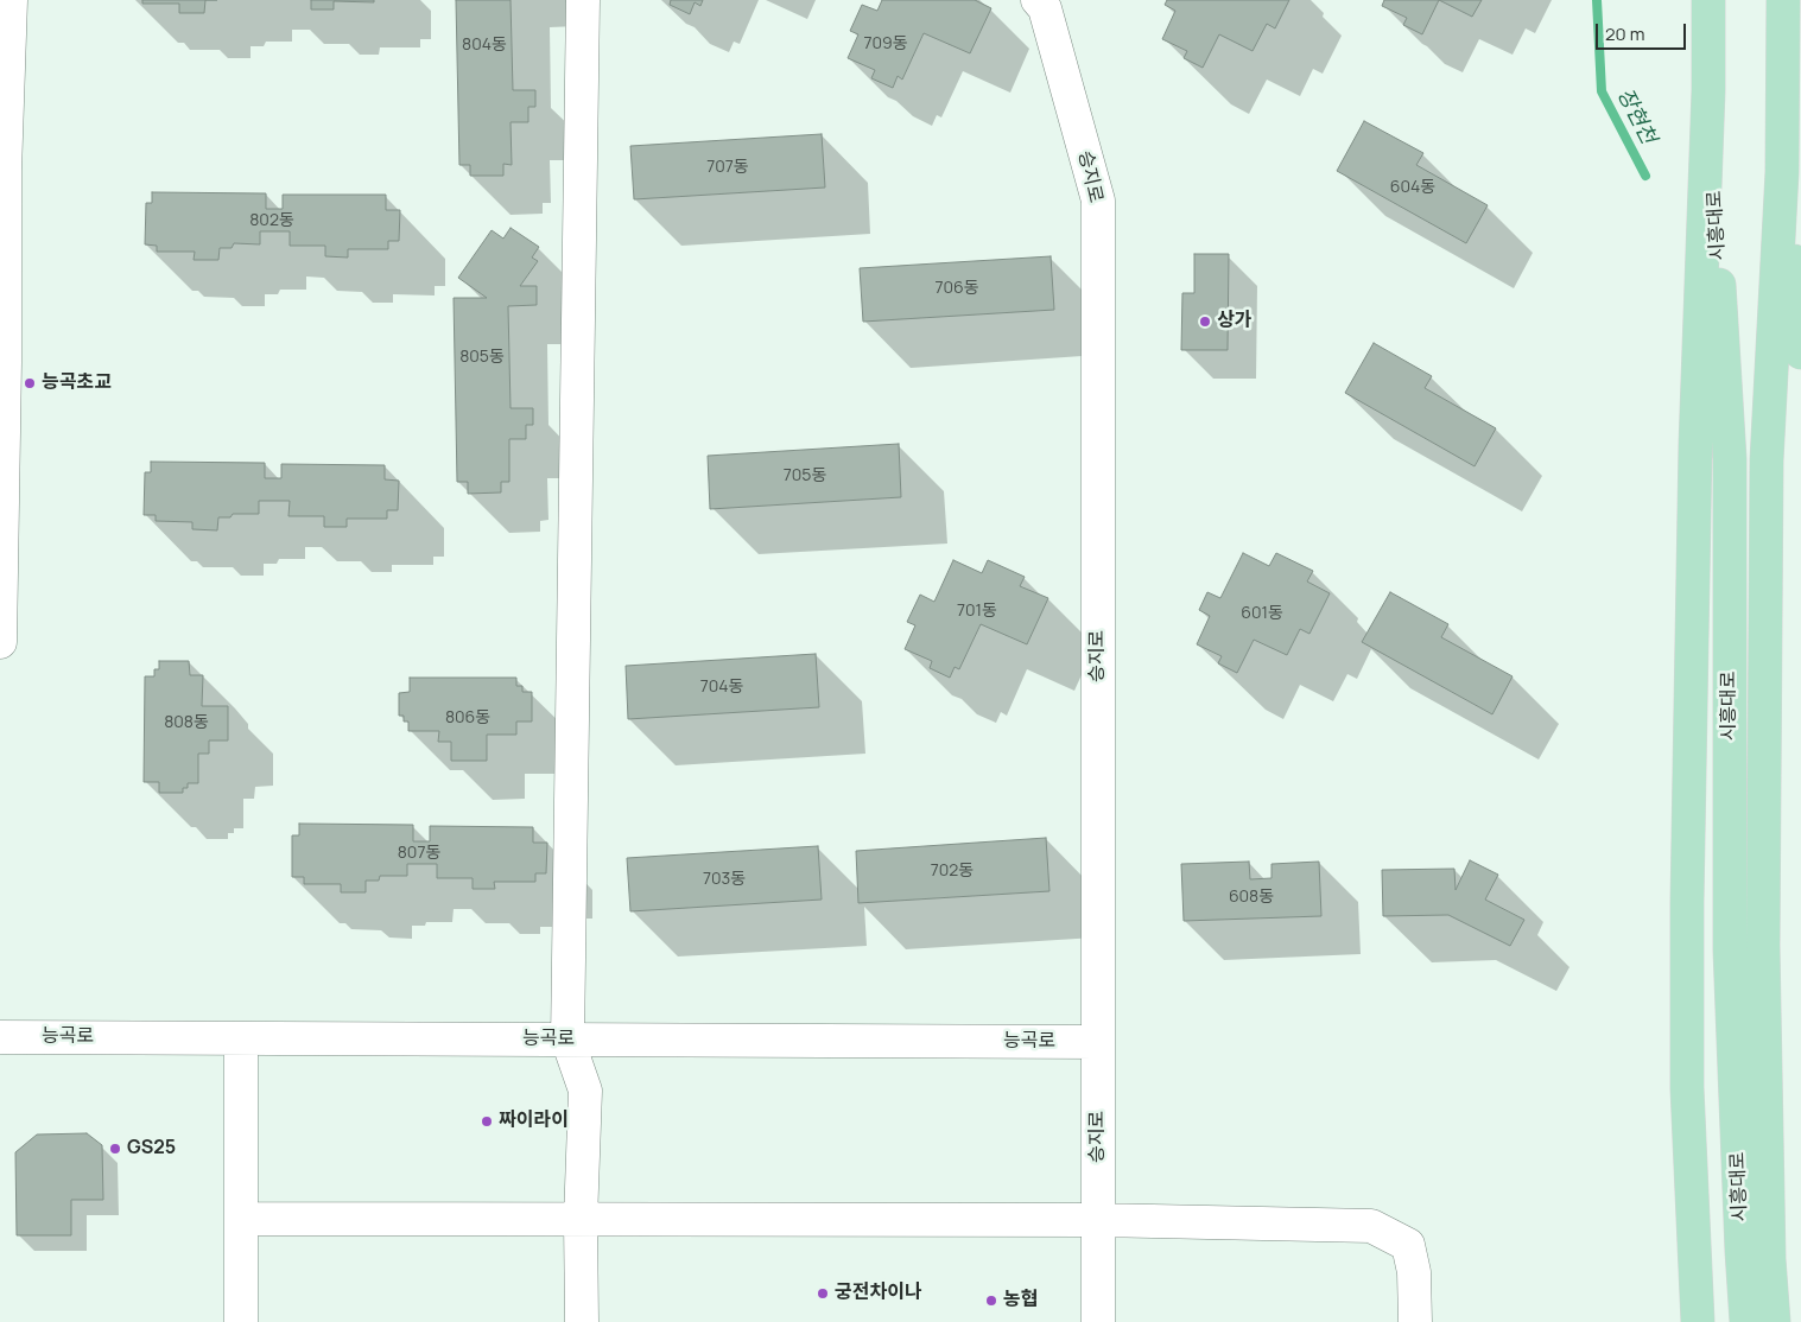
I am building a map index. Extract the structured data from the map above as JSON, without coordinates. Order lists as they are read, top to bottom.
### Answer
{
  "streets": {
    "main road": ["시흥대로"],
    "street": ["승지로", "능곡로"]
  },
  "crossings": [
    ["승지로", "능곡로"]
  ],
  "water": ["장현천"],
  "places": [
    "상가",
    "능곡초교",
    "짜이라이",
    "GS25",
    "궁전차이나",
    "농협"
  ],
  "house_numbers": [
    "709동",
    "804동",
    "707동",
    "604동",
    "802동",
    "706동",
    "805동",
    "705동",
    "701동",
    "601동",
    "704동",
    "806동",
    "808동",
    "807동",
    "702동",
    "703동",
    "608동"
  ],
  "scale_bar": "20 m"
}
